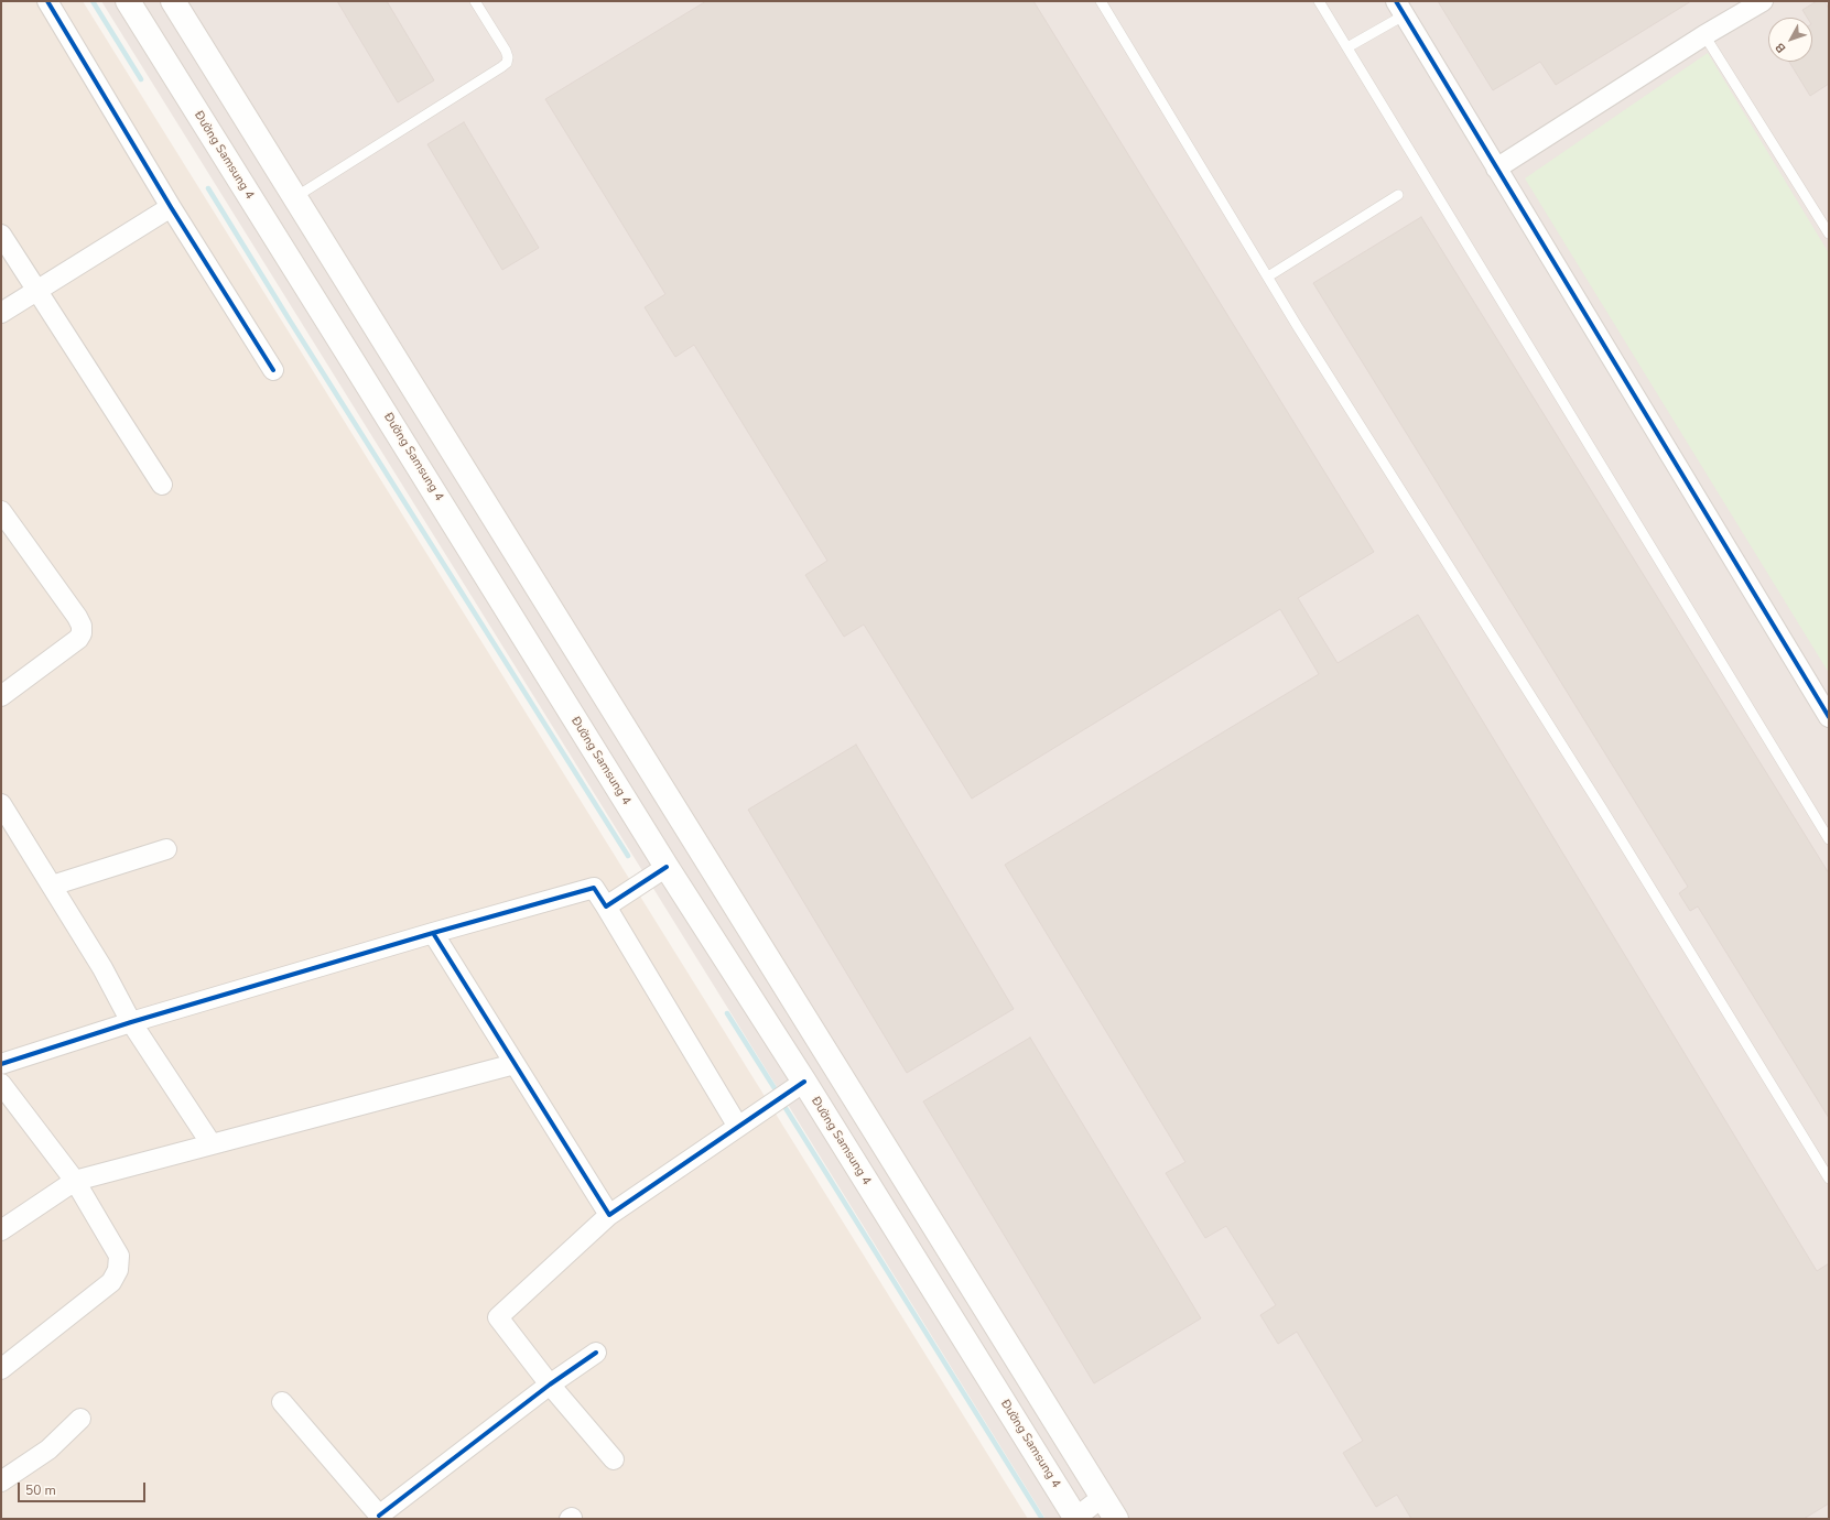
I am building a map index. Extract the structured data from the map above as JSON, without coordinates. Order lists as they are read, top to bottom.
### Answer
{
  "streets": {
    "main road": ["Đường Samsung 4"]
  },
  "scale_bar": "50 m",
  "north": "bottom left"
}
